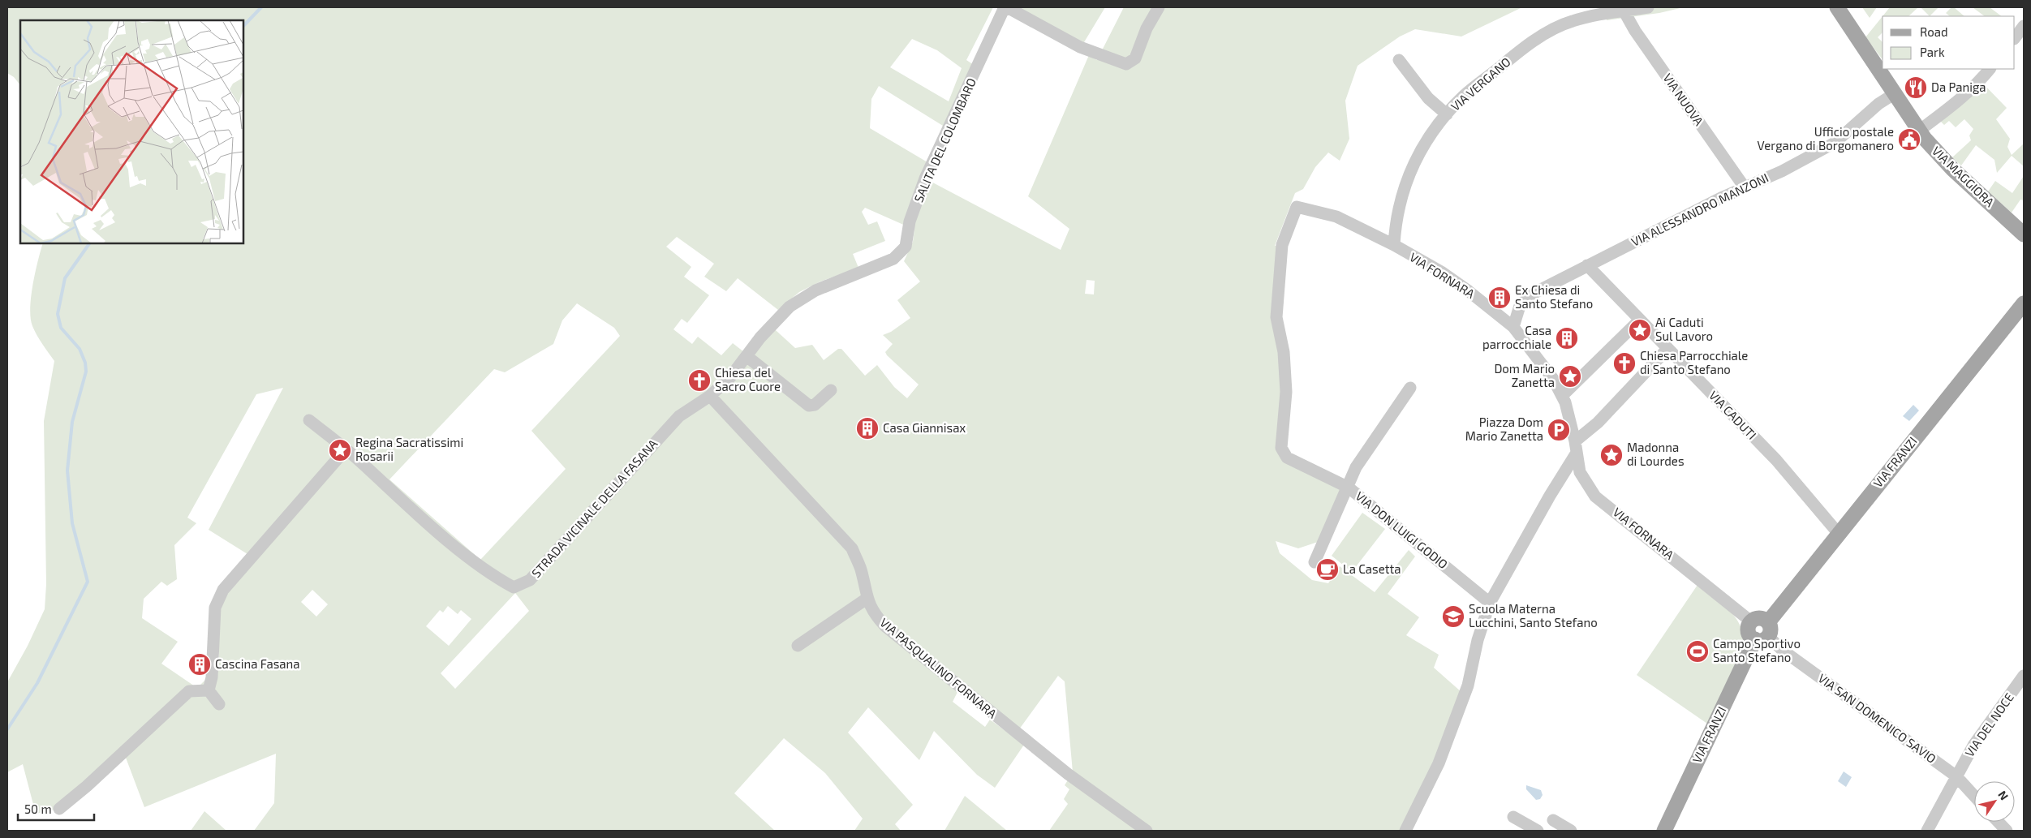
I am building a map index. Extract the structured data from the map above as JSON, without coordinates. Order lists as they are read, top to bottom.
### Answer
{
  "streets": {
    "main road": ["VIA MAGGIORA", "VIA FRANZI"],
    "street": [
      "VIA VERGANO",
      "VIA NUOVA",
      "SALITA DEL COLOMBARO",
      "VIA ALESSANDRO MANZONI",
      "VIA FORNARA",
      "VIA CADUTI",
      "STRADA VICINALE DELLA FASANA",
      "VIA DON LUIGI GODIO",
      "VIA PASQUALINO FORNARA",
      "VIA SAN DOMENICO SAVIO",
      "VIA DEL NOCE"
    ]
  },
  "crossings": [
    ["VIA VERGANO", "VIA NUOVA"],
    ["VIA VERGANO", "VIA FORNARA"],
    ["VIA NUOVA", "VIA ALESSANDRO MANZONI"],
    ["SALITA DEL COLOMBARO", "STRADA VICINALE DELLA FASANA"],
    ["SALITA DEL COLOMBARO", "VIA PASQUALINO FORNARA"],
    ["VIA MAGGIORA", "VIA ALESSANDRO MANZONI"],
    ["VIA ALESSANDRO MANZONI", "VIA FORNARA"],
    ["VIA ALESSANDRO MANZONI", "VIA CADUTI"],
    ["VIA FORNARA", "VIA DON LUIGI GODIO"],
    ["VIA CADUTI", "VIA FRANZI"],
    ["VIA FRANZI", "VIA SAN DOMENICO SAVIO"],
    ["STRADA VICINALE DELLA FASANA", "VIA PASQUALINO FORNARA"],
    ["VIA SAN DOMENICO SAVIO", "VIA DEL NOCE"]
  ],
  "places": {
    "restaurant": ["Da Paniga"],
    "public building": ["Ufficio postale Vergano di Borgomanero"],
    "building": [
      "Ex Chiesa di Santo Stefano",
      "Casa parrocchiale",
      "Casa Giannisax",
      "Cascina Fasana"
    ],
    "place": [
      "Ai Caduti Sul Lavoro",
      "Dom Mario Zanetta",
      "Regina Sacratissimi Rosarii",
      "Madonna di Lourdes"
    ],
    "church": ["Chiesa Parrocchiale di Santo Stefano", "Chiesa del Sacro Cuore"],
    "parking": ["Piazza Dom Mario Zanetta"],
    "cafe": ["La Casetta"],
    "school or university": ["Scuola Materna Lucchini, Santo Stefano"],
    "sports": ["Campo Sportivo Santo Stefano"]
  },
  "legend": ["Road", "Park"],
  "scale_bar": "50 m",
  "north": "top right"
}
